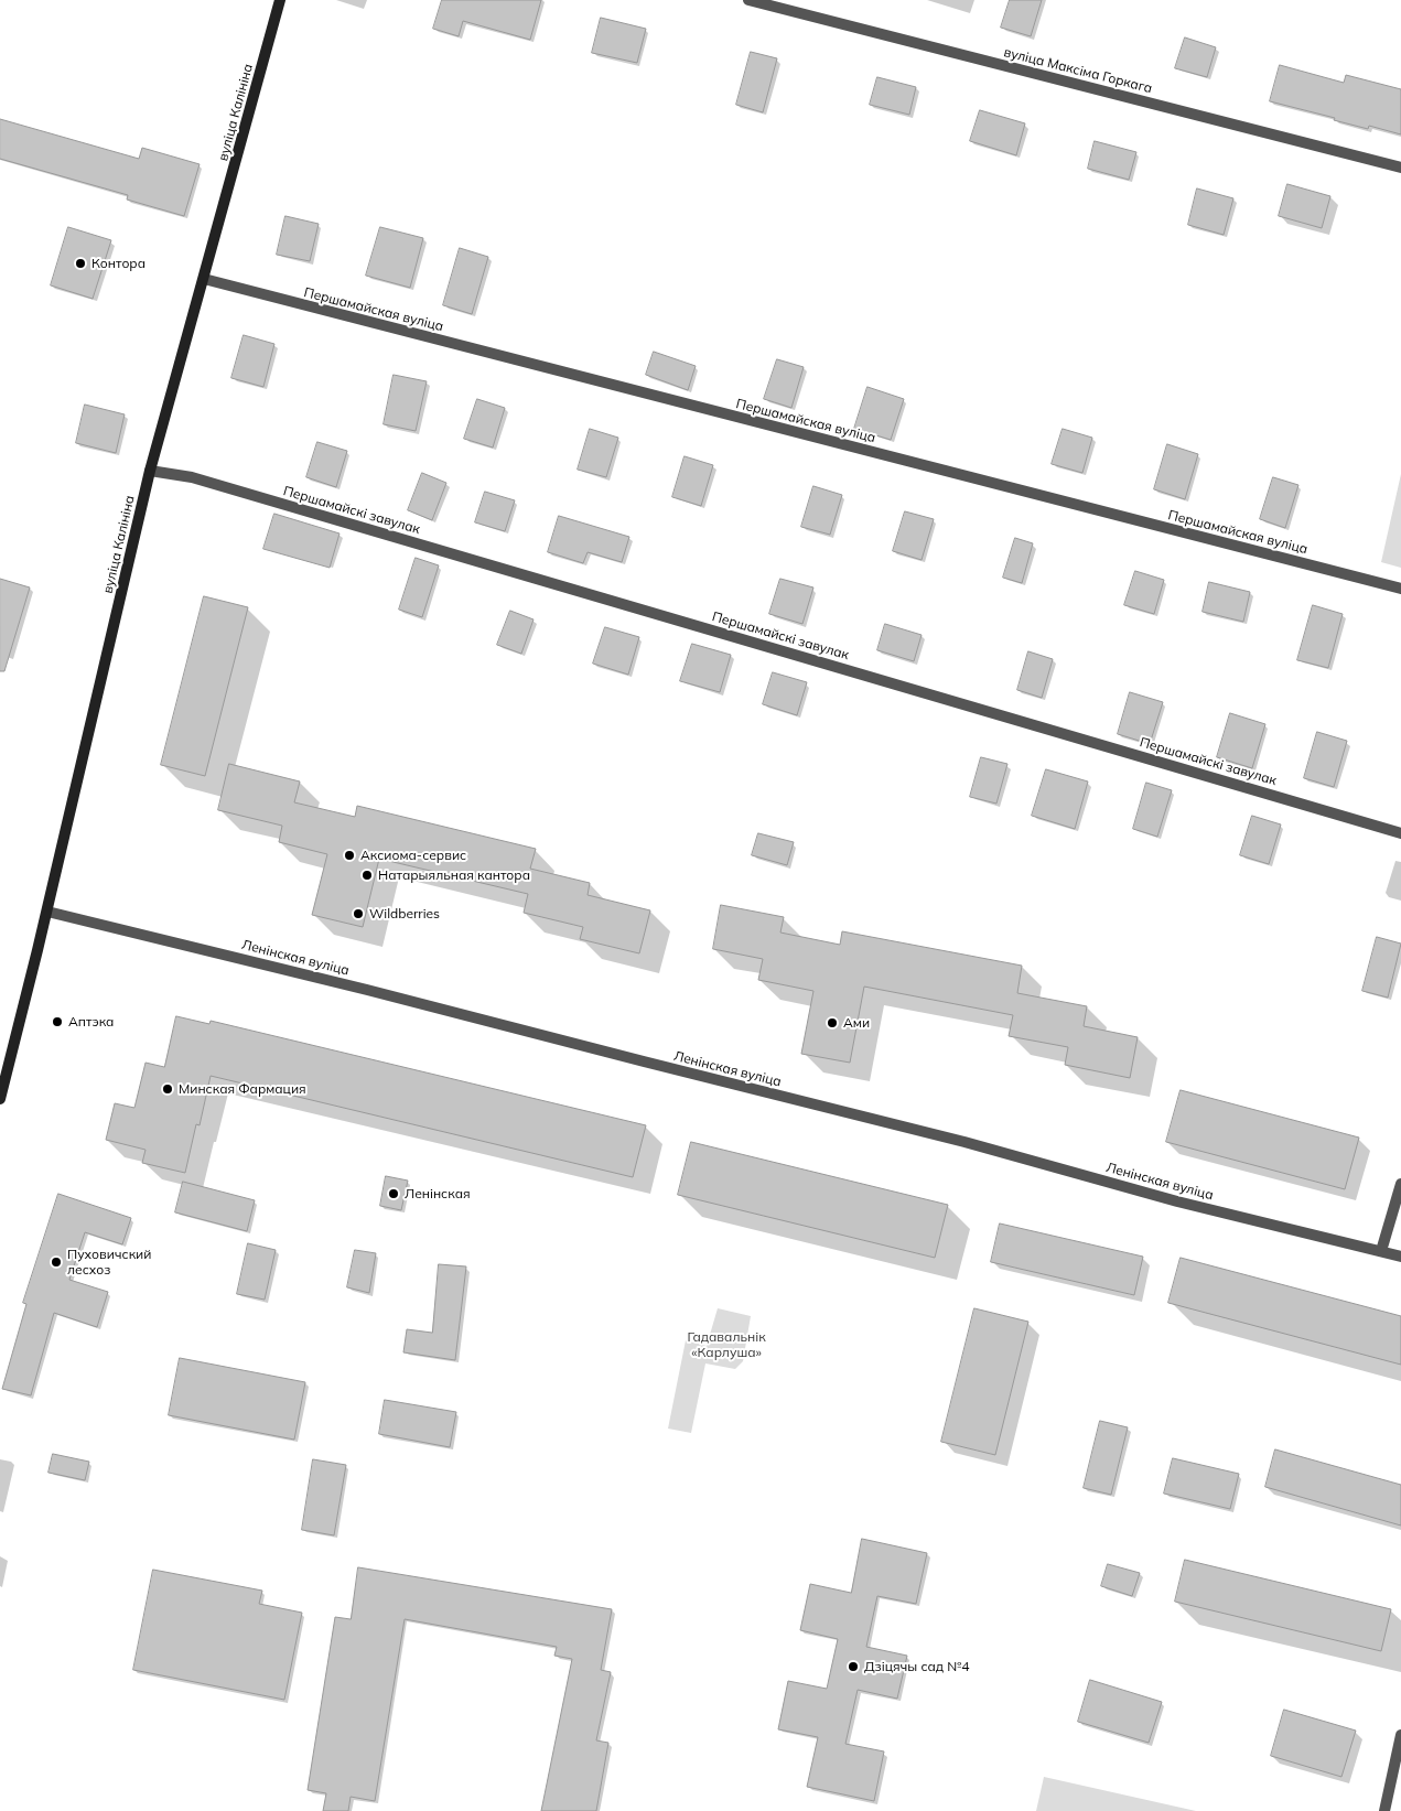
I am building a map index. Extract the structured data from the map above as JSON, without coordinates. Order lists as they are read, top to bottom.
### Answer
{
  "streets": {
    "main road": ["вуліца Калініна"],
    "street": [
      "вуліца Максіма Горкага",
      "Першамайская вуліца",
      "Першамайскі завулак",
      "Ленінская вуліца"
    ]
  },
  "crossings": [
    ["вуліца Калініна", "Першамайская вуліца"],
    ["вуліца Калініна", "Першамайскі завулак"],
    ["вуліца Калініна", "Ленінская вуліца"]
  ],
  "parks": ["Гадавальнік «Карлуша»"],
  "places": [
    "Контора",
    "Аксиома-сервис",
    "Натарыяльная кантора",
    "Wildberries",
    "Аптэка",
    "Ами",
    "Минская Фармация",
    "Ленінская",
    "Пуховичский лесхоз",
    "Дзіцячы сад №4"
  ]
}
